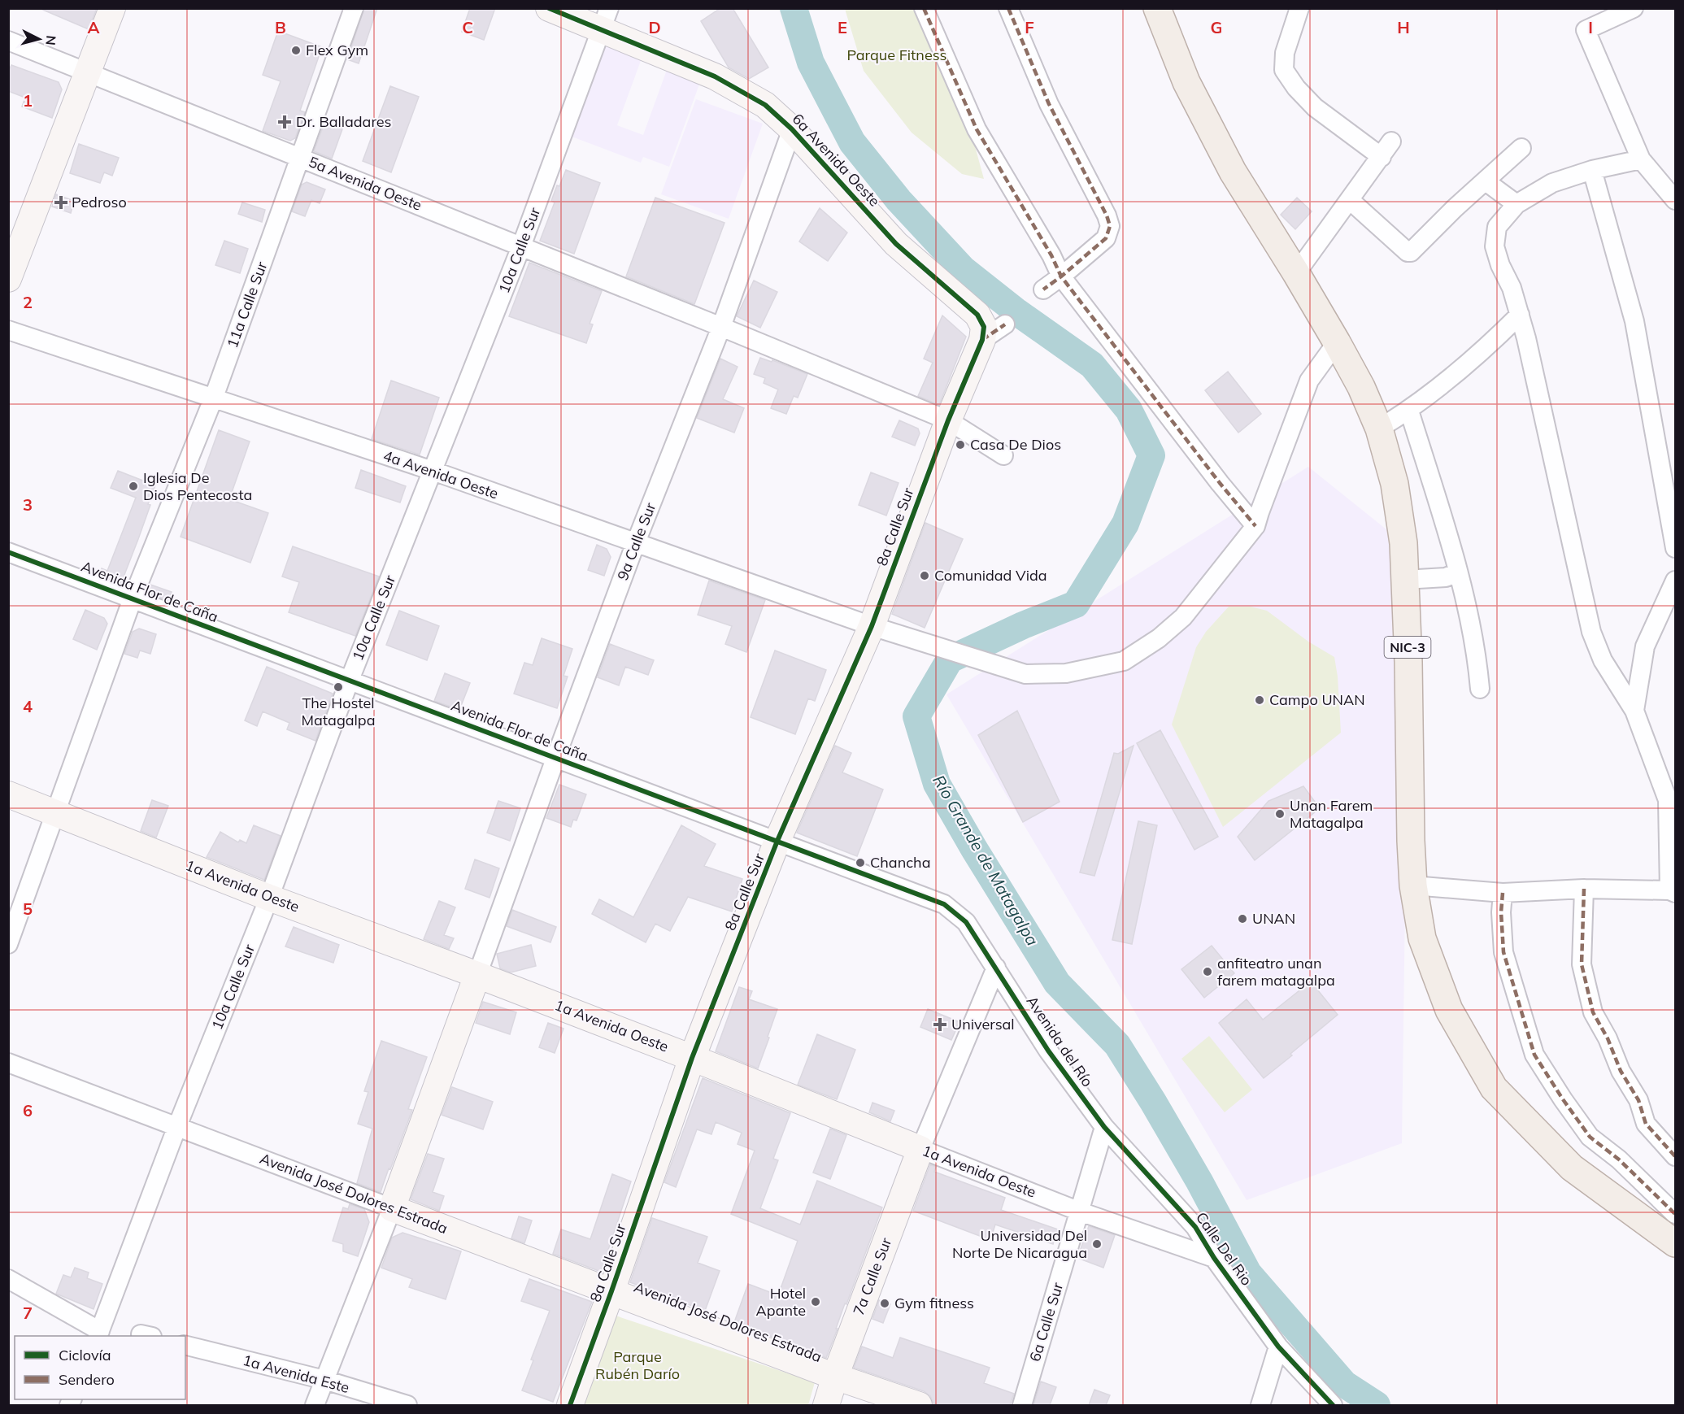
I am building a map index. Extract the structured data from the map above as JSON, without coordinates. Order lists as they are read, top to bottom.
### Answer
{
  "streets": {
    "main road": ["NIC-3"],
    "street": [
      "6a Avenida Oeste",
      "5a Avenida Oeste",
      "10a Calle Sur",
      "11a Calle Sur",
      "4a Avenida Oeste",
      "8a Calle Sur",
      "9a Calle Sur",
      "Avenida Flor de Caña",
      "1a Avenida Oeste",
      "Avenida del Río",
      "Avenida José Dolores Estrada",
      "Calle Del Rio",
      "7a Calle Sur",
      "6a Calle Sur",
      "1a Avenida Este"
    ]
  },
  "crossings": [
    ["6a Avenida Oeste", "10a Calle Sur"],
    ["6a Avenida Oeste", "8a Calle Sur"],
    ["6a Avenida Oeste", "9a Calle Sur"],
    ["5a Avenida Oeste", "10a Calle Sur"],
    ["5a Avenida Oeste", "11a Calle Sur"],
    ["5a Avenida Oeste", "8a Calle Sur"],
    ["5a Avenida Oeste", "9a Calle Sur"],
    ["10a Calle Sur", "4a Avenida Oeste"],
    ["10a Calle Sur", "Avenida Flor de Caña"],
    ["10a Calle Sur", "1a Avenida Oeste"],
    ["10a Calle Sur", "Avenida José Dolores Estrada"],
    ["11a Calle Sur", "4a Avenida Oeste"],
    ["11a Calle Sur", "Avenida Flor de Caña"],
    ["11a Calle Sur", "1a Avenida Oeste"],
    ["4a Avenida Oeste", "8a Calle Sur"],
    ["4a Avenida Oeste", "9a Calle Sur"],
    ["8a Calle Sur", "Avenida Flor de Caña"],
    ["8a Calle Sur", "1a Avenida Oeste"],
    ["8a Calle Sur", "Avenida José Dolores Estrada"],
    ["9a Calle Sur", "Avenida Flor de Caña"],
    ["9a Calle Sur", "1a Avenida Oeste"],
    ["Avenida Flor de Caña", "Avenida del Río"],
    ["1a Avenida Oeste", "Calle Del Rio"],
    ["1a Avenida Oeste", "7a Calle Sur"],
    ["1a Avenida Oeste", "6a Calle Sur"],
    ["Avenida del Río", "Calle Del Rio"],
    ["Avenida del Río", "6a Calle Sur"],
    ["Avenida José Dolores Estrada", "7a Calle Sur"],
    ["Calle Del Rio", "6a Calle Sur"]
  ],
  "water": ["Río Grande de Matagalpa"],
  "parks": ["Parque Fitness", "Parque Rubén Darío"],
  "places": {
    "other": [
      "Flex Gym",
      "Casa De Dios",
      "Iglesia De Dios Pentecosta",
      "Comunidad Vida",
      "The Hostel Matagalpa",
      "Campo UNAN",
      "Unan Farem Matagalpa",
      "Chancha",
      "UNAN",
      "anfiteatro unan farem matagalpa",
      "Universidad Del Norte De Nicaragua",
      "Hotel Apante",
      "Gym fitness"
    ],
    "health": ["Dr. Balladares", "Pedroso", "Universal"]
  },
  "legend": ["Ciclovía", "Sendero"],
  "north": "right",
  "grid": {
    "columns": [
      "A",
      "B",
      "C",
      "D",
      "E",
      "F",
      "G",
      "H",
      "I"
    ],
    "rows": [
      "1",
      "2",
      "3",
      "4",
      "5",
      "6",
      "7"
    ]
  }
}
